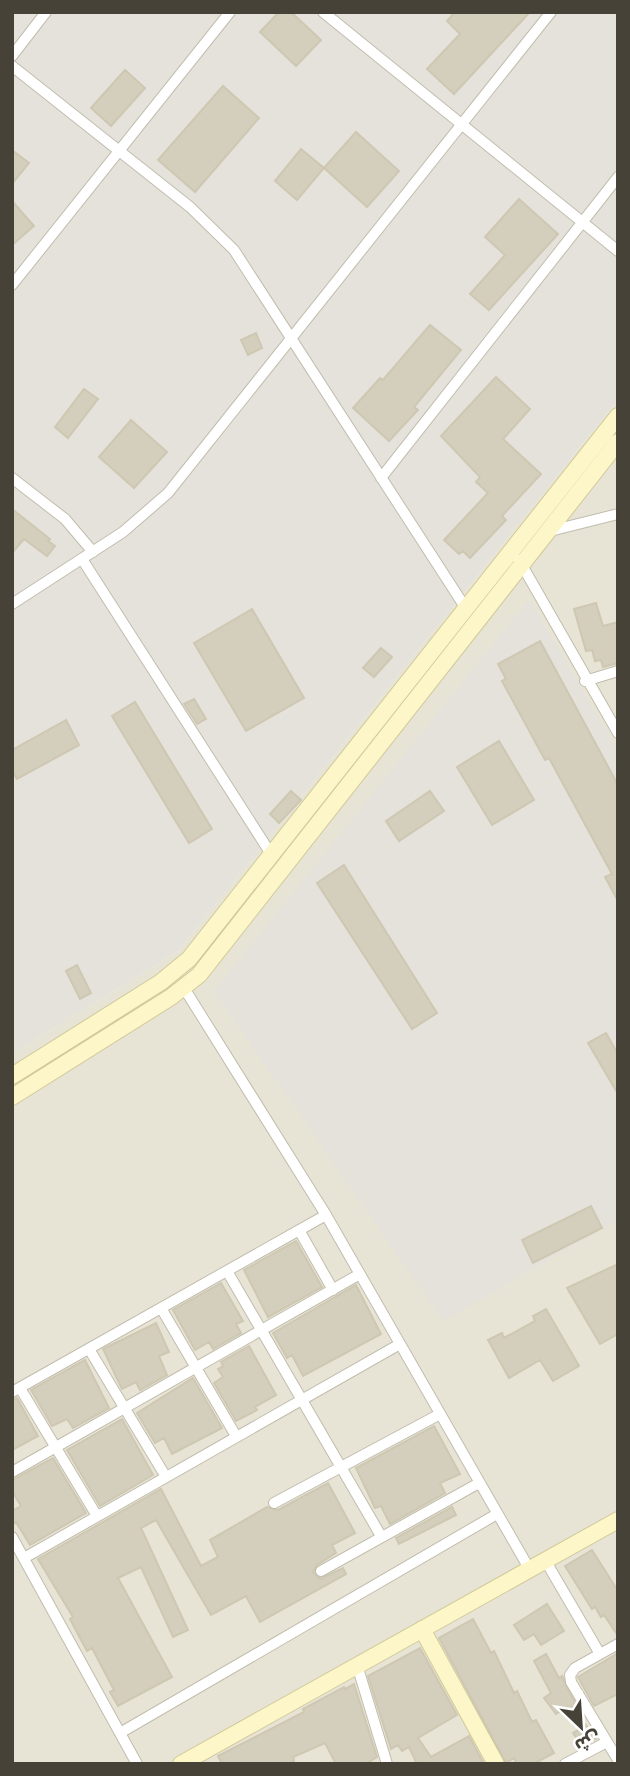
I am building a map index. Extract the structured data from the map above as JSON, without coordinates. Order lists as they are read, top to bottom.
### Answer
{
  "north": "bottom right"
}
